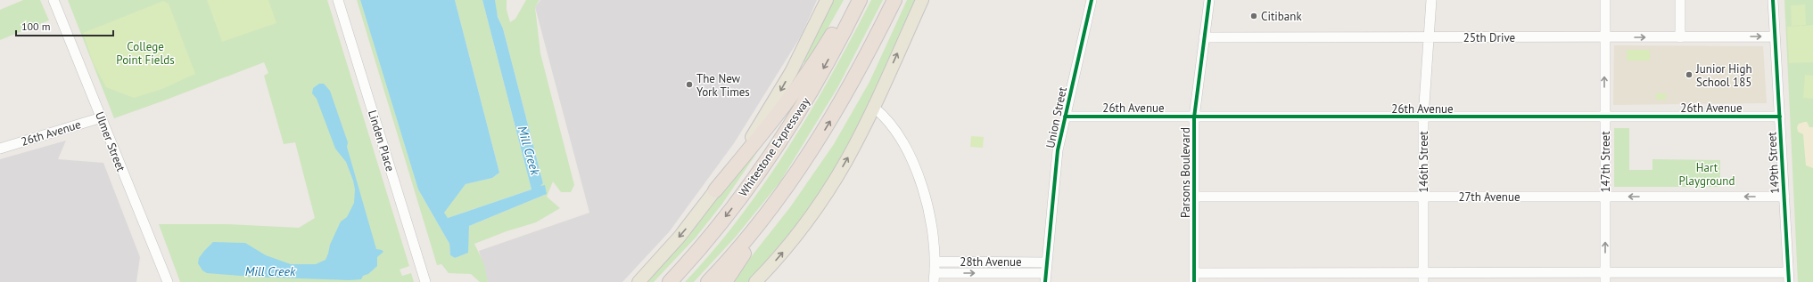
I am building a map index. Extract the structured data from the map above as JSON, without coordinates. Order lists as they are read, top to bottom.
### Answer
{
  "streets": {
    "highway": ["Whitestone Expressway"],
    "street": [
      "25th Drive",
      "26th Avenue",
      "Union Street",
      "Linden Place",
      "Ulmer Street",
      "146th Street",
      "147th Street",
      "149th Street",
      "Parsons Boulevard",
      "27th Avenue",
      "28th Avenue"
    ]
  },
  "crossings": [
    ["25th Drive", "146th Street"],
    ["25th Drive", "147th Street"],
    ["25th Drive", "149th Street"],
    ["25th Drive", "Parsons Boulevard"],
    ["26th Avenue", "Union Street"],
    ["26th Avenue", "Ulmer Street"],
    ["26th Avenue", "146th Street"],
    ["26th Avenue", "147th Street"],
    ["26th Avenue", "149th Street"],
    ["26th Avenue", "Parsons Boulevard"],
    ["Union Street", "28th Avenue"],
    ["146th Street", "27th Avenue"],
    ["147th Street", "27th Avenue"],
    ["149th Street", "27th Avenue"],
    ["Parsons Boulevard", "27th Avenue"]
  ],
  "one_way": ["147th Street"],
  "water": ["Mill Creek"],
  "parks": ["College Point Fields", "Hart Playground"],
  "places": ["Citibank", "Junior High School 185", "The New York Times"],
  "scale_bar": "100 m"
}
